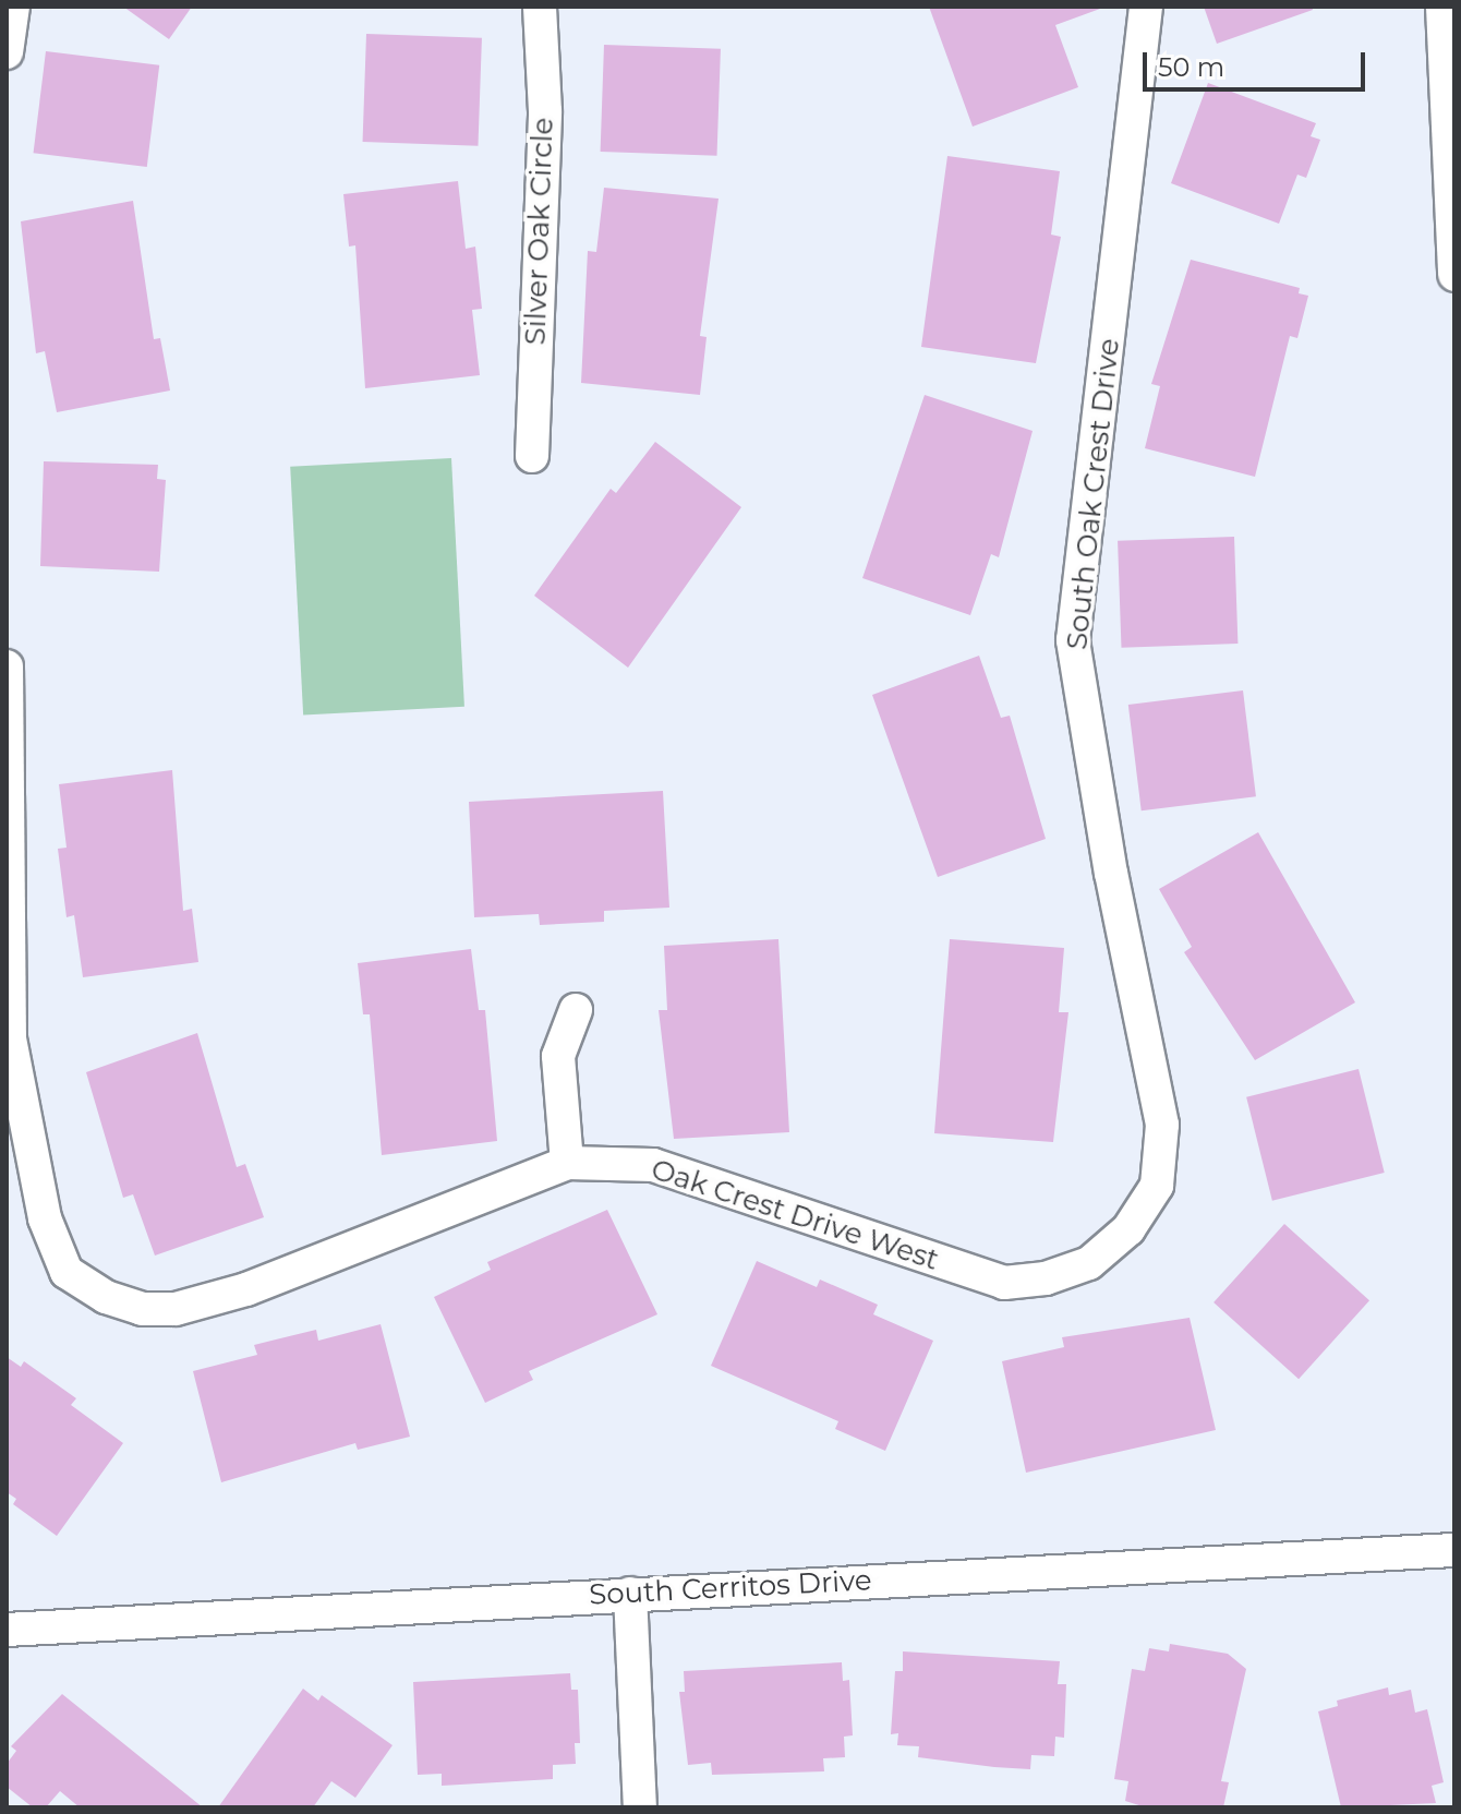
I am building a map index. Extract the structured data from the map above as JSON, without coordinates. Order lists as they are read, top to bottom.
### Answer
{
  "streets": {
    "street": [
      "Silver Oak Circle",
      "South Oak Crest Drive",
      "Oak Crest Drive West",
      "South Cerritos Drive"
    ]
  },
  "crossings": [
    ["South Oak Crest Drive", "Oak Crest Drive West"]
  ],
  "scale_bar": "50 m"
}
